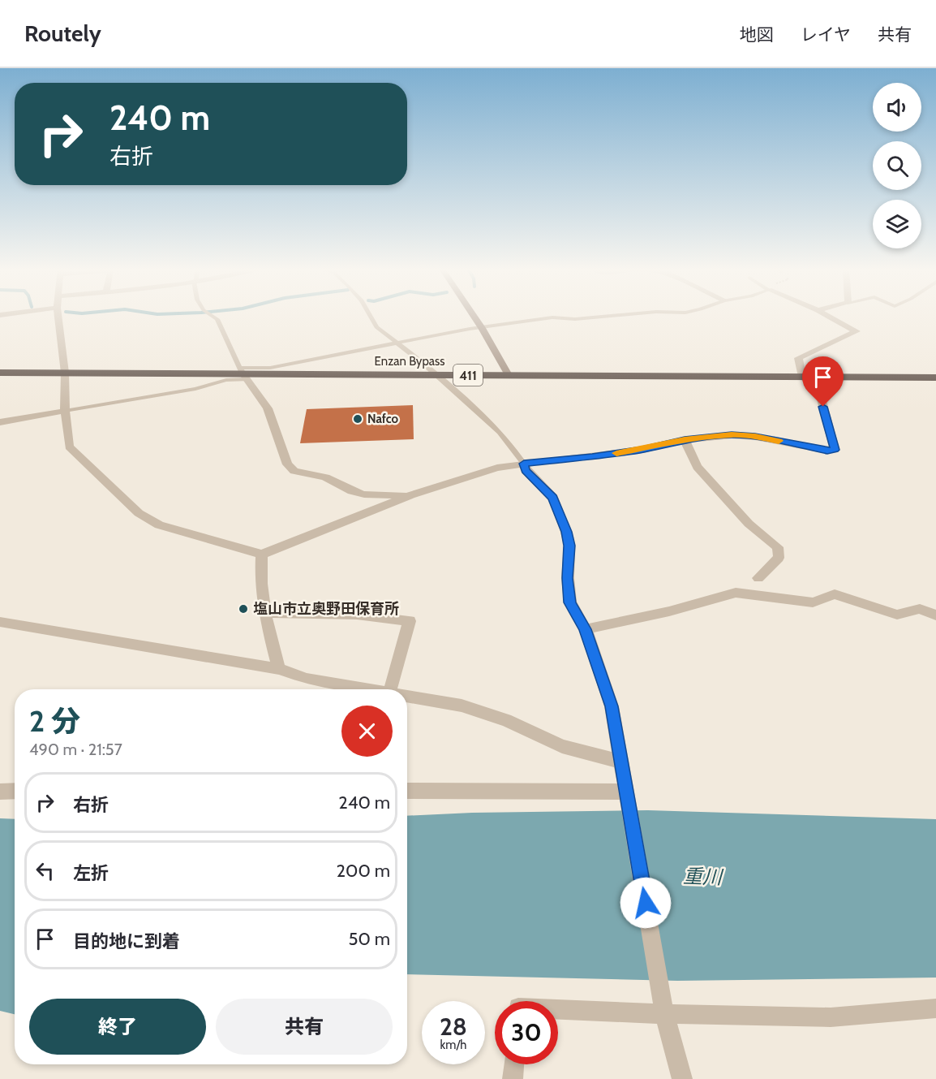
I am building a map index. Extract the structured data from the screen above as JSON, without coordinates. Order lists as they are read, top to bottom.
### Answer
{
  "streets": {
    "highway": ["Enzan Bypass", "411"]
  },
  "water": ["重川"],
  "places": ["Nafco", "塩山市立奥野田保育所"],
  "page": {
    "header": "Routely",
    "nav": ["地図", "レイヤ", "共有"],
    "turn": ["240 m", "右折"],
    "heading": ["2 分", "490 m · 21:57"],
    "list": [
      {
        "name": "右折",
        "value": "240 m"
      },
      {
        "name": "左折",
        "value": "200 m"
      },
      {
        "name": "目的地に到着",
        "value": "50 m"
      }
    ],
    "buttons": ["終了", "共有"],
    "speed": "28 km/h",
    "limit": "30"
  }
}
